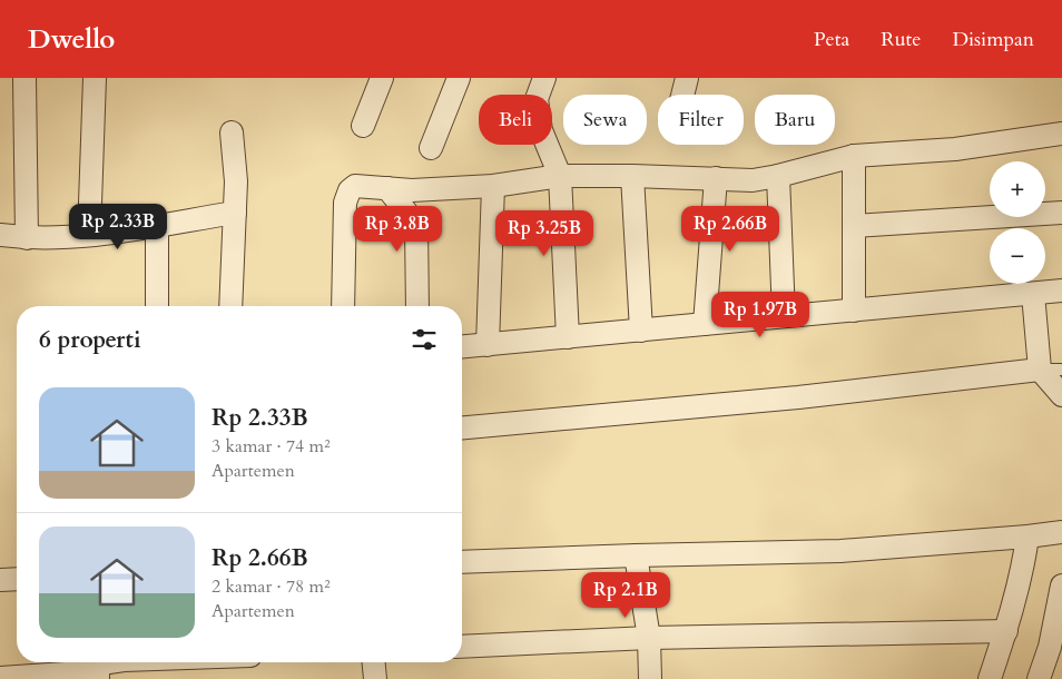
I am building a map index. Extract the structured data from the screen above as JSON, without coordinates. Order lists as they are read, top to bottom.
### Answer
{
  "page": {
    "header": "Dwello",
    "nav": ["Peta", "Rute", "Disimpan"],
    "chip": [
      "Beli",
      "Sewa",
      "Filter",
      "Baru"
    ],
    "map_buttons": ["+", "−"],
    "price": [
      "Rp 2.33B",
      "Rp 3.8B",
      "Rp 2.66B",
      "Rp 3.25B",
      "Rp 1.97B",
      "Rp 2.1B"
    ],
    "heading": "6 properti",
    "list": [
      {
        "name": "Rp 2.33B",
        "note": "3 kamar · 74 m² · Apartemen"
      },
      {
        "name": "Rp 2.66B",
        "note": "2 kamar · 78 m² · Apartemen"
      }
    ]
  }
}
